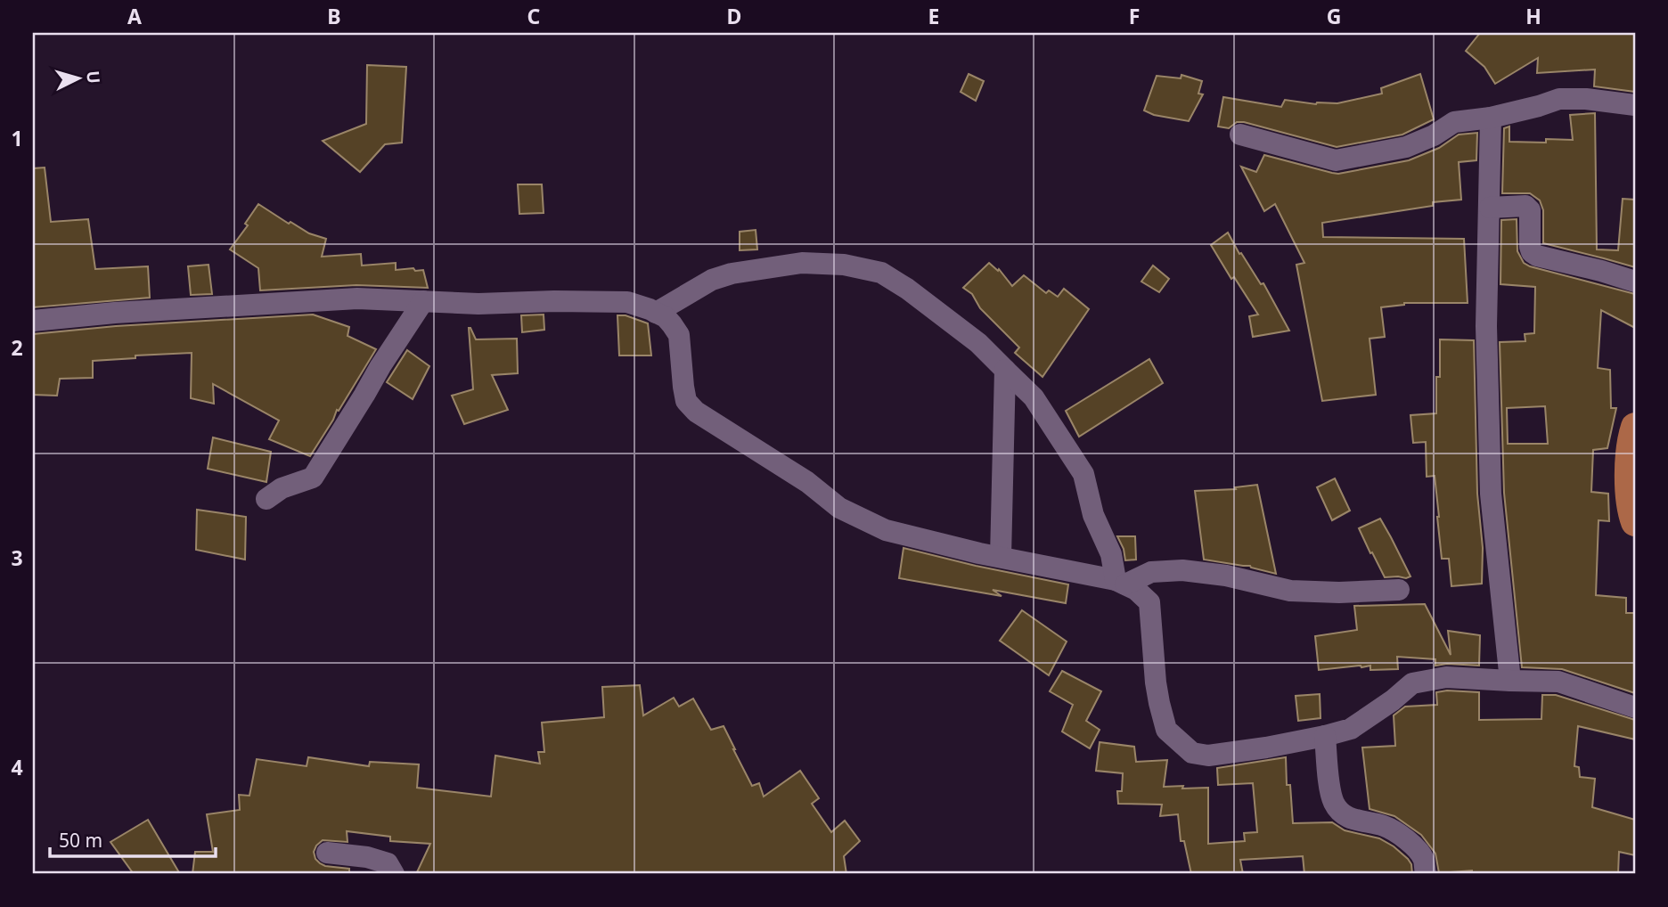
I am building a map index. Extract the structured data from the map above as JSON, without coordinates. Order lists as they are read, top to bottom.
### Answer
{
  "scale_bar": "50 m",
  "north": "right",
  "grid": {
    "columns": [
      "A",
      "B",
      "C",
      "D",
      "E",
      "F",
      "G",
      "H"
    ],
    "rows": [
      "1",
      "2",
      "3",
      "4"
    ]
  }
}
